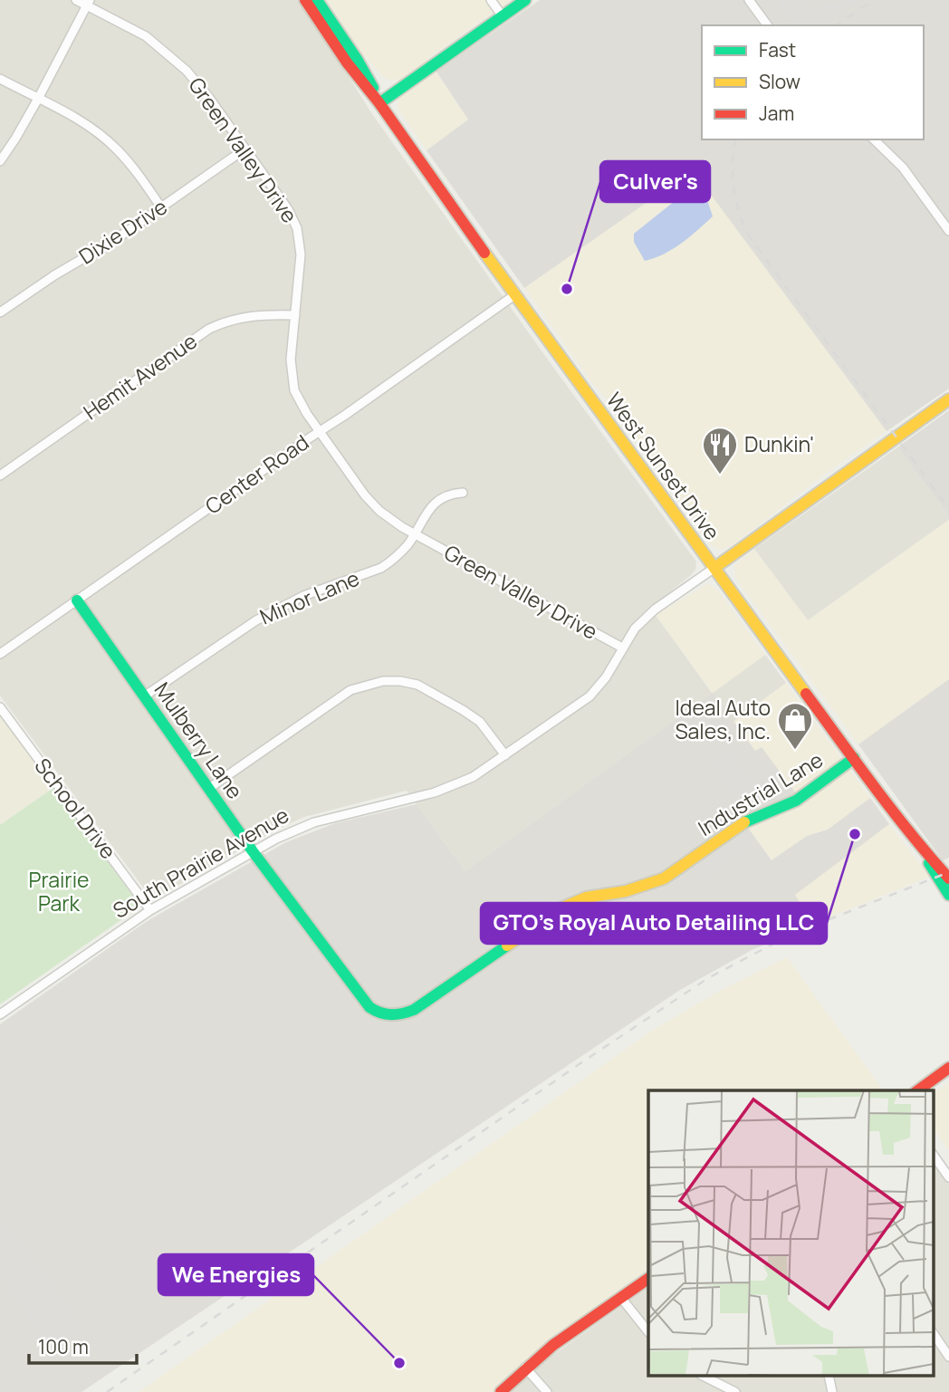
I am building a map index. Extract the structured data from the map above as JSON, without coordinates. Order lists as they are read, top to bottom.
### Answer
{
  "streets": {
    "street": [
      "Green Valley Drive",
      "Dixie Drive",
      "Hemit Avenue",
      "West Sunset Drive",
      "Center Road",
      "Minor Lane",
      "Mulberry Lane",
      "Industrial Lane",
      "School Drive",
      "South Prairie Avenue"
    ]
  },
  "crossings": [
    ["Green Valley Drive", "Dixie Drive"],
    ["Green Valley Drive", "Hemit Avenue"],
    ["Green Valley Drive", "Center Road"],
    ["Green Valley Drive", "Minor Lane"],
    ["Green Valley Drive", "South Prairie Avenue"],
    ["West Sunset Drive", "Center Road"],
    ["West Sunset Drive", "Industrial Lane"],
    ["West Sunset Drive", "South Prairie Avenue"],
    ["Center Road", "Mulberry Lane"],
    ["Minor Lane", "Mulberry Lane"],
    ["Mulberry Lane", "Industrial Lane"],
    ["Mulberry Lane", "South Prairie Avenue"],
    ["School Drive", "South Prairie Avenue"]
  ],
  "parks": ["Prairie Park"],
  "places": {
    "other": ["Culver's", "GTO's Royal Auto Detailing LLC", "We Energies"],
    "restaurant": ["Dunkin'"],
    "shop": ["Ideal Auto Sales, Inc."]
  },
  "legend": ["Fast", "Slow", "Jam"],
  "scale_bar": "100 m"
}
